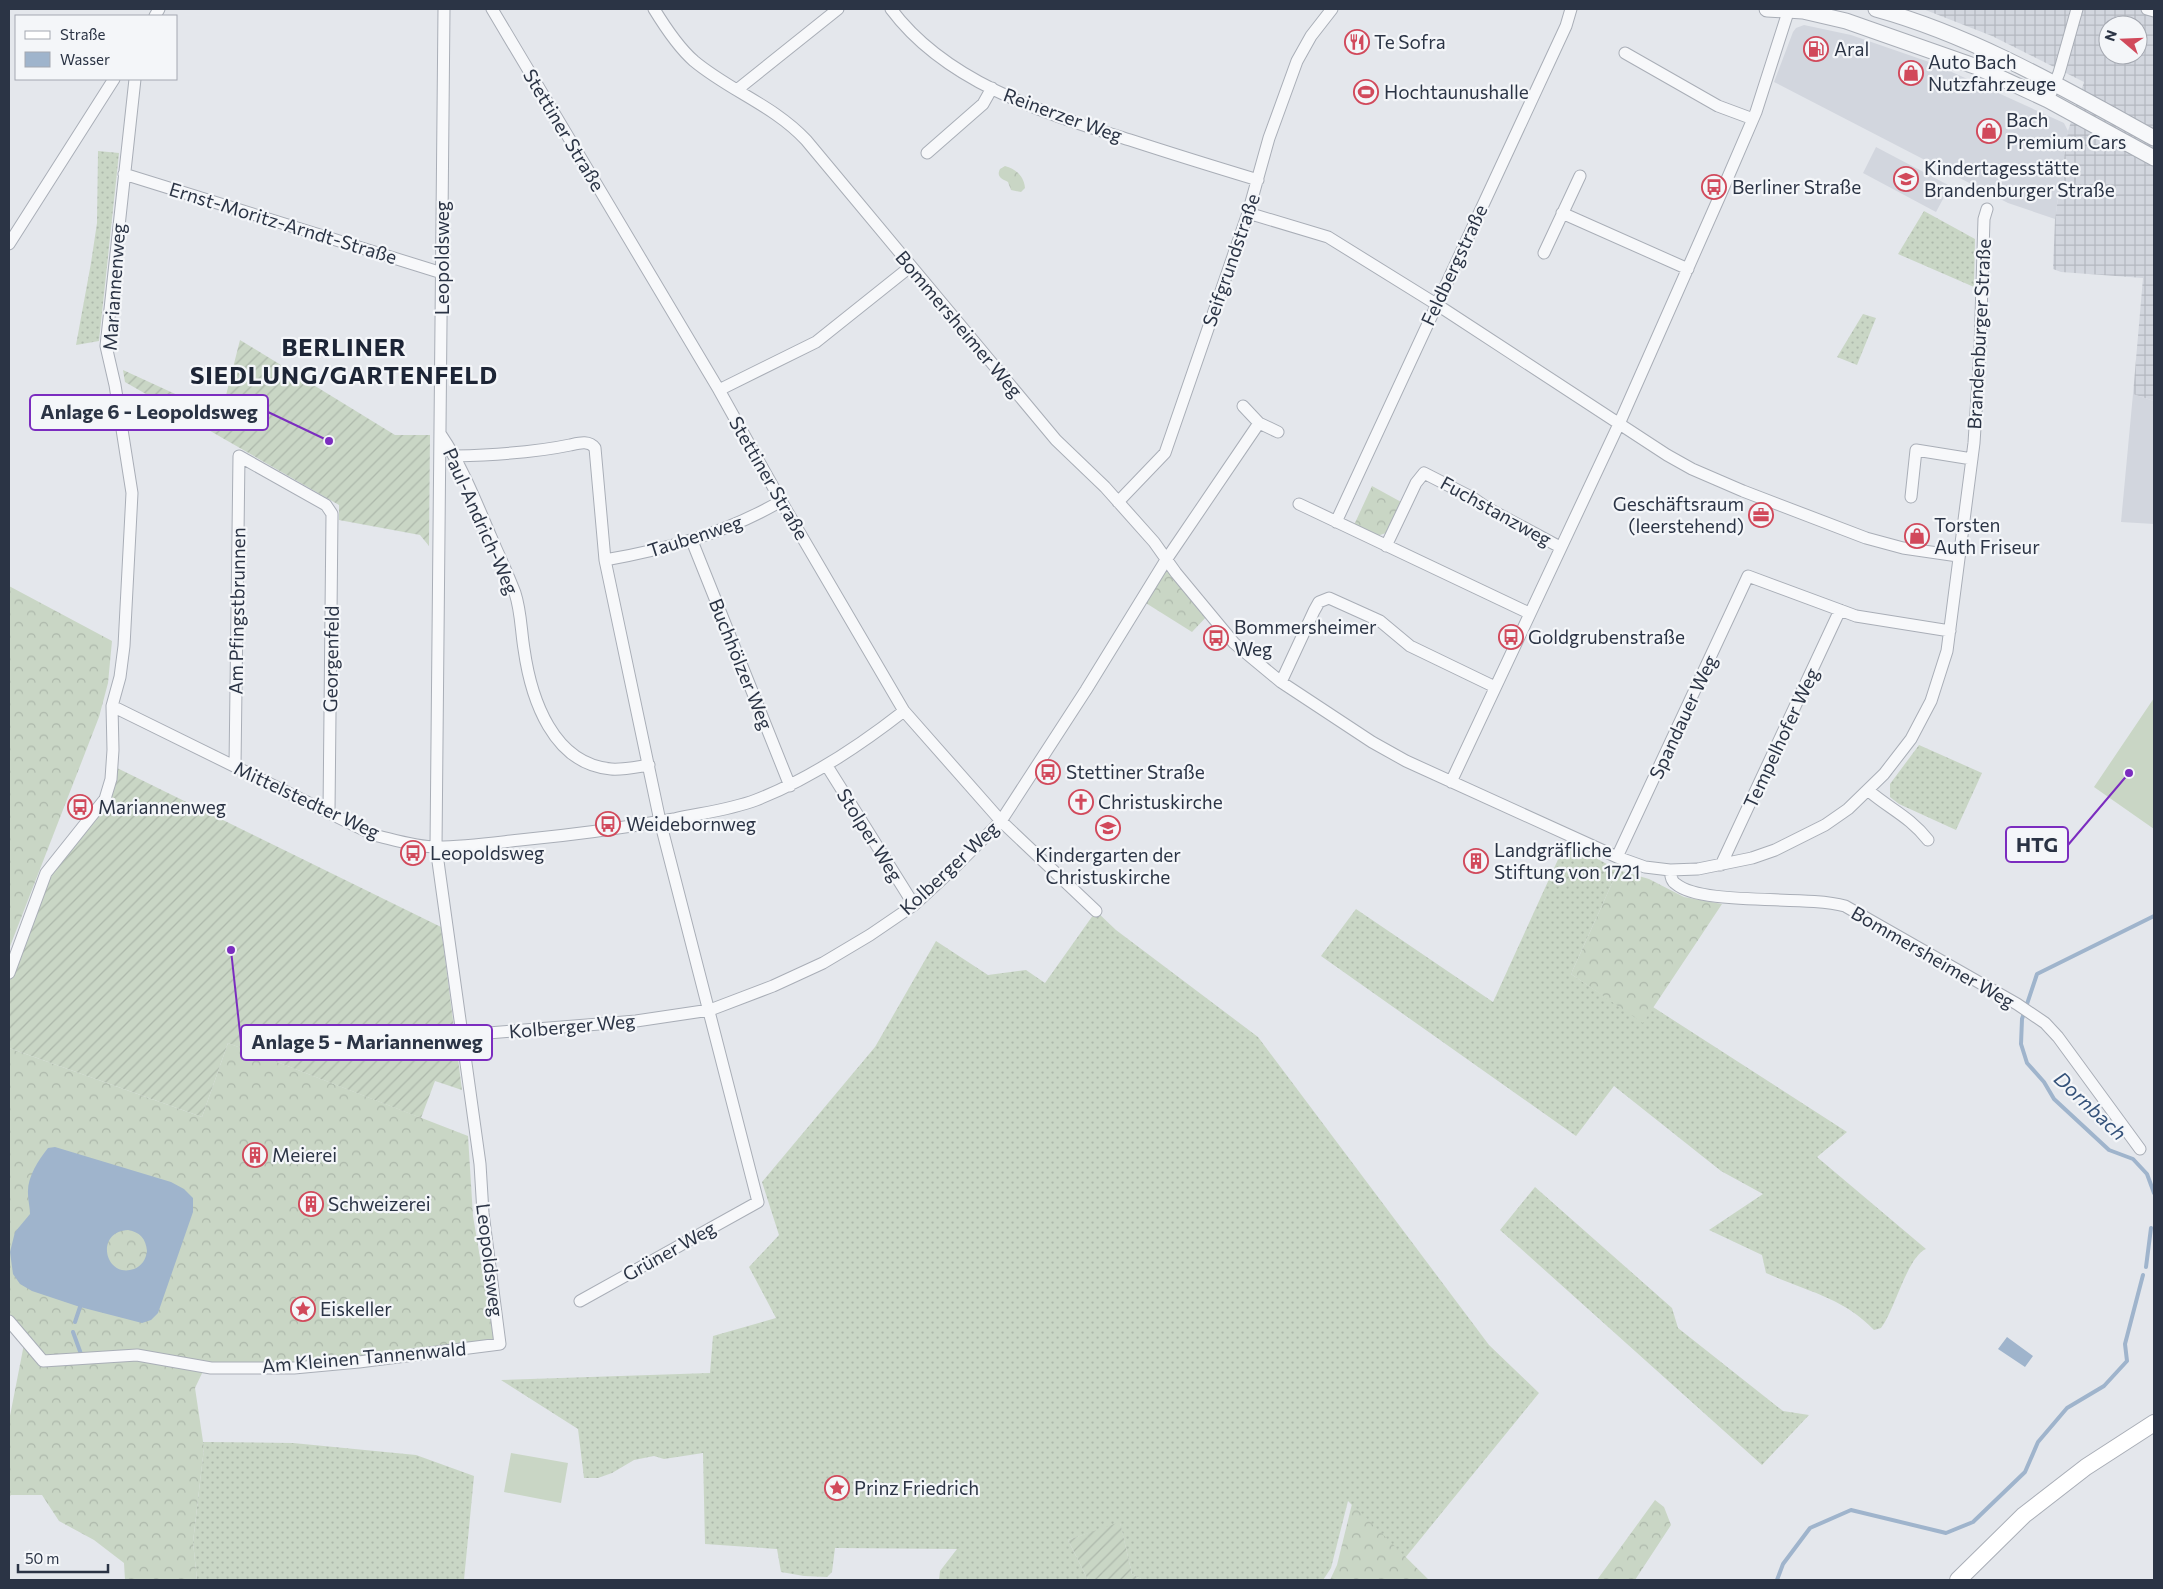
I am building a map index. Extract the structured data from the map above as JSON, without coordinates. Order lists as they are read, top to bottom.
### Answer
{
  "streets": {
    "street": [
      "Reinerzer Weg",
      "Stettiner Straße",
      "Ernst-Moritz-Arndt-Straße",
      "Leopoldsweg",
      "Seifgrundstraße",
      "Feldbergstraße",
      "Mariannenweg",
      "Bommersheimer Weg",
      "Brandenburger Straße",
      "Fuchstanzweg",
      "Paul-Andrich-Weg",
      "Taubenweg",
      "Am Pfingstbrunnen",
      "Georgenfeld",
      "Buchhölzer Weg",
      "Spandauer Weg",
      "Tempelhofer Weg",
      "Mittelstedter Weg",
      "Stolper Weg",
      "Kolberger Weg",
      "Grüner Weg",
      "Am Kleinen Tannenwald"
    ]
  },
  "crossings": [
    ["Reinerzer Weg", "Seifgrundstraße"],
    ["Stettiner Straße", "Taubenweg"],
    ["Stettiner Straße", "Mittelstedter Weg"],
    ["Stettiner Straße", "Kolberger Weg"],
    ["Ernst-Moritz-Arndt-Straße", "Leopoldsweg"],
    ["Ernst-Moritz-Arndt-Straße", "Mariannenweg"],
    ["Leopoldsweg", "Paul-Andrich-Weg"],
    ["Leopoldsweg", "Mittelstedter Weg"],
    ["Leopoldsweg", "Kolberger Weg"],
    ["Leopoldsweg", "Am Kleinen Tannenwald"],
    ["Seifgrundstraße", "Bommersheimer Weg"],
    ["Mariannenweg", "Mittelstedter Weg"],
    ["Bommersheimer Weg", "Brandenburger Straße"],
    ["Bommersheimer Weg", "Spandauer Weg"],
    ["Bommersheimer Weg", "Kolberger Weg"],
    ["Brandenburger Straße", "Spandauer Weg"],
    ["Brandenburger Straße", "Tempelhofer Weg"],
    ["Taubenweg", "Buchhölzer Weg"],
    ["Am Pfingstbrunnen", "Georgenfeld"],
    ["Am Pfingstbrunnen", "Mittelstedter Weg"],
    ["Georgenfeld", "Mittelstedter Weg"],
    ["Buchhölzer Weg", "Mittelstedter Weg"],
    ["Spandauer Weg", "Tempelhofer Weg"],
    ["Mittelstedter Weg", "Stolper Weg"],
    ["Stolper Weg", "Kolberger Weg"],
    ["Kolberger Weg", "Grüner Weg"]
  ],
  "districts": ["BERLINER SIEDLUNG/GARTENFELD"],
  "water": ["Dornbach"],
  "places": {
    "restaurant": ["Te Sofra"],
    "fuel station": ["Aral"],
    "shop": ["Auto Bach Nutzfahrzeuge", "Bach Premium Cars", "Torsten Auth Friseur"],
    "sports": ["Hochtaunushalle"],
    "school or university": ["Kindertagesstätte Brandenburger Straße", "Kindergarten der Christuskirche"],
    "bus stop": [
      "Berliner Straße",
      "Goldgrubenstraße",
      "Bommersheimer Weg",
      "Stettiner Straße",
      "Mariannenweg",
      "Weidebornweg",
      "Leopoldsweg"
    ],
    "other": ["Anlage 6 - Leopoldsweg", "HTG", "Anlage 5 - Mariannenweg"],
    "office": ["Geschäftsraum (leerstehend)"],
    "church": ["Christuskirche"],
    "building": ["Landgräfliche Stiftung von 1721", "Meierei", "Schweizerei"],
    "place": ["Eiskeller", "Prinz Friedrich"]
  },
  "legend": ["Straße", "Wasser"],
  "scale_bar": "50 m",
  "north": "left"
}
